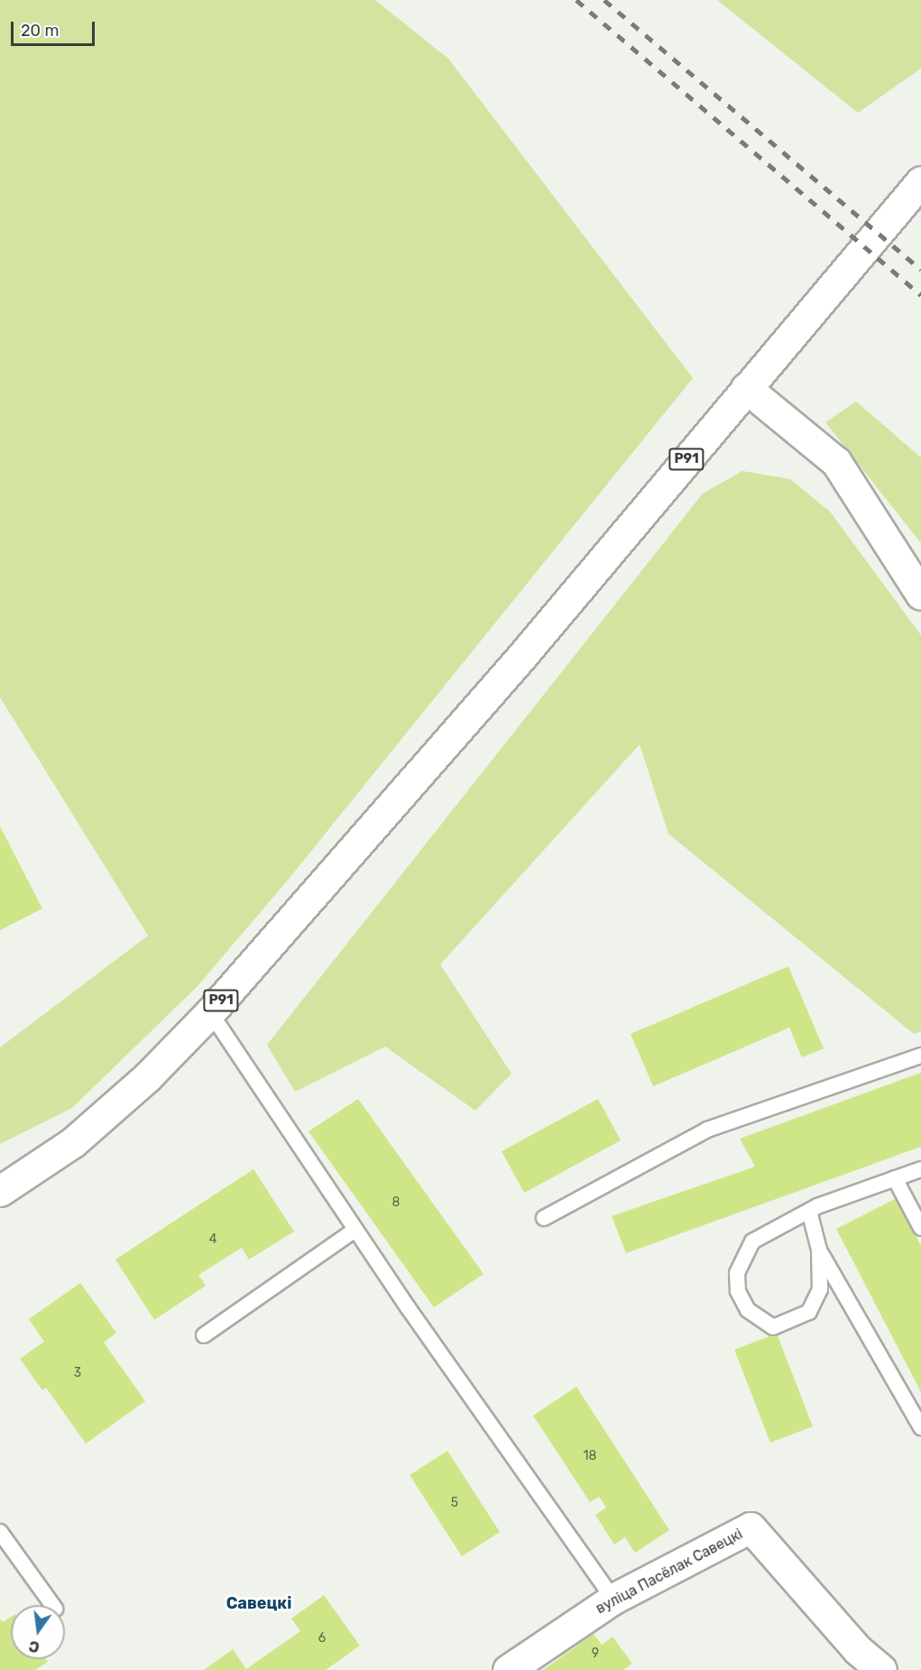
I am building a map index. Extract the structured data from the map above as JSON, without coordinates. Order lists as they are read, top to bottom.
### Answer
{
  "streets": {
    "main road": ["Р91", "вуліца Пасёлак Савецкі"]
  },
  "districts": ["Савецкі"],
  "house_numbers": [
    "8",
    "4",
    "3",
    "18",
    "5",
    "6",
    "9"
  ],
  "scale_bar": "20 m",
  "north": "bottom"
}
